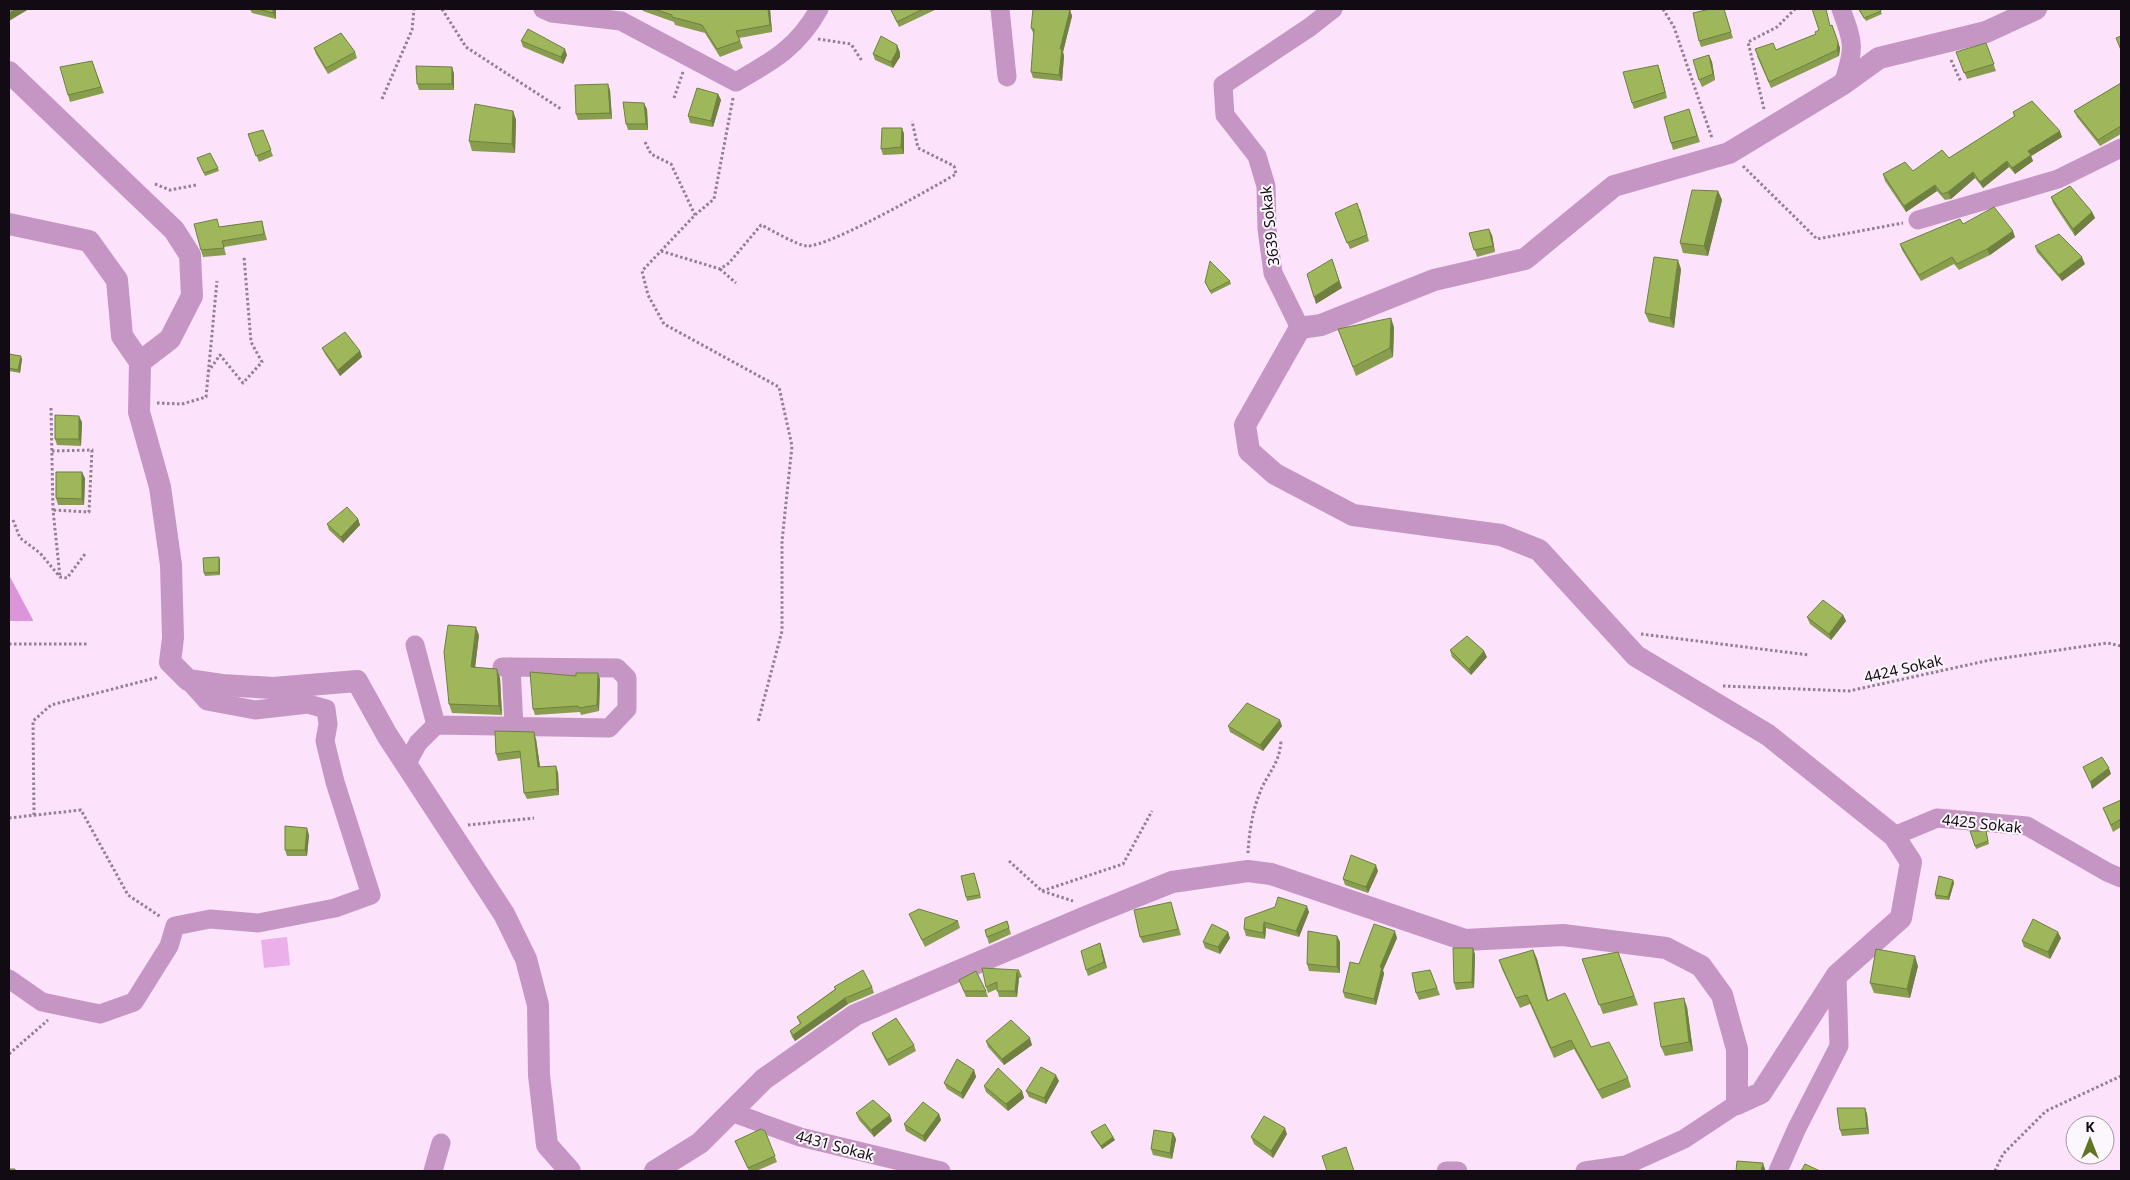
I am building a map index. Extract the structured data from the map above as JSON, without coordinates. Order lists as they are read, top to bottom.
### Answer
{
  "streets": {
    "street": ["3639 Sokak", "4425 Sokak", "4431 Sokak"],
    "path": ["4424 Sokak"]
  },
  "north": "top"
}
